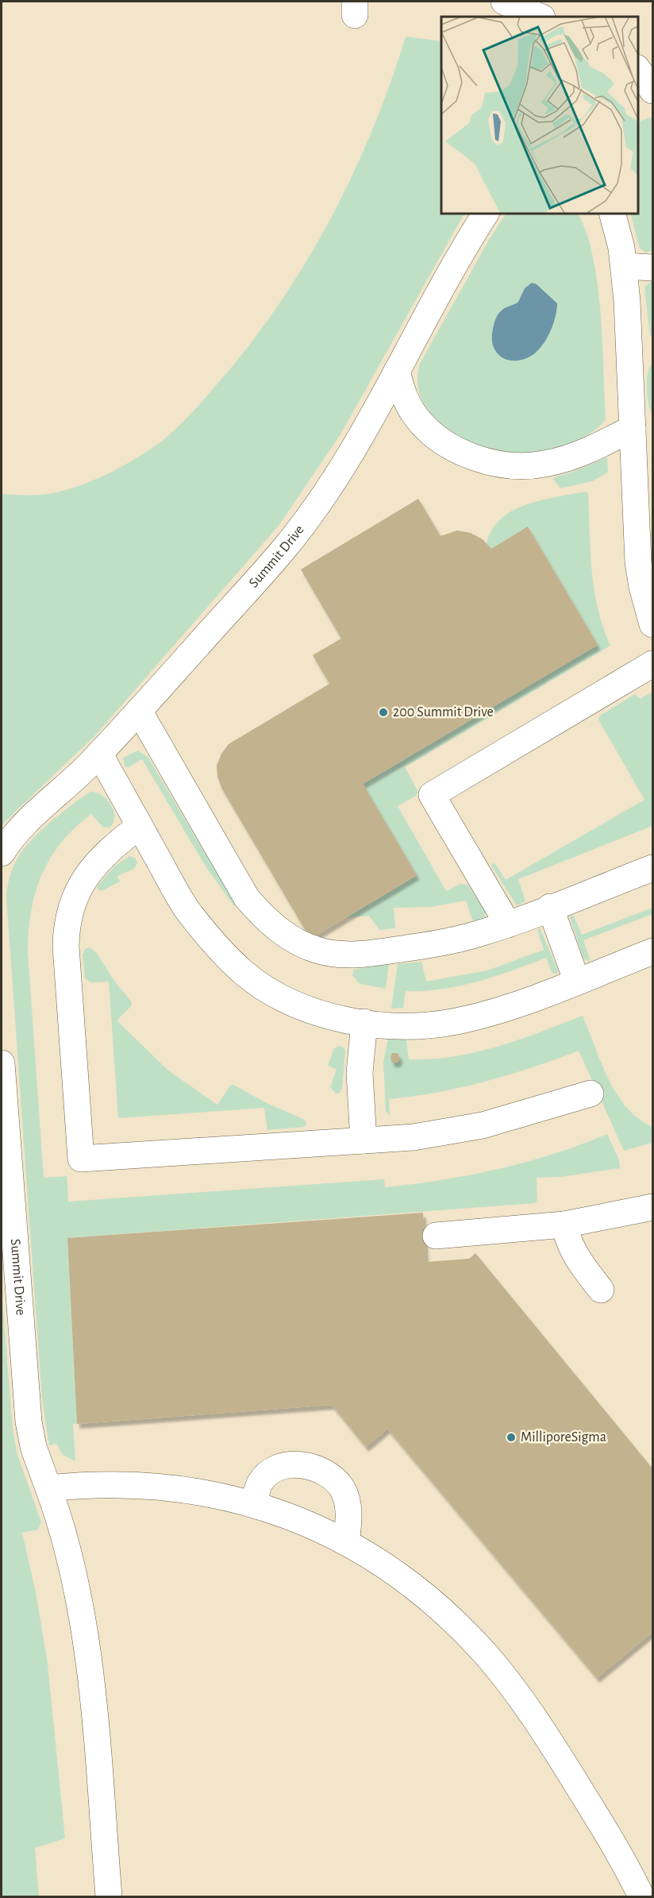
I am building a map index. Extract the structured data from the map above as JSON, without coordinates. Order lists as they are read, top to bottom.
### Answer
{
  "streets": {
    "street": ["Summit Drive"]
  },
  "places": ["200 Summit Drive", "MilliporeSigma"]
}
